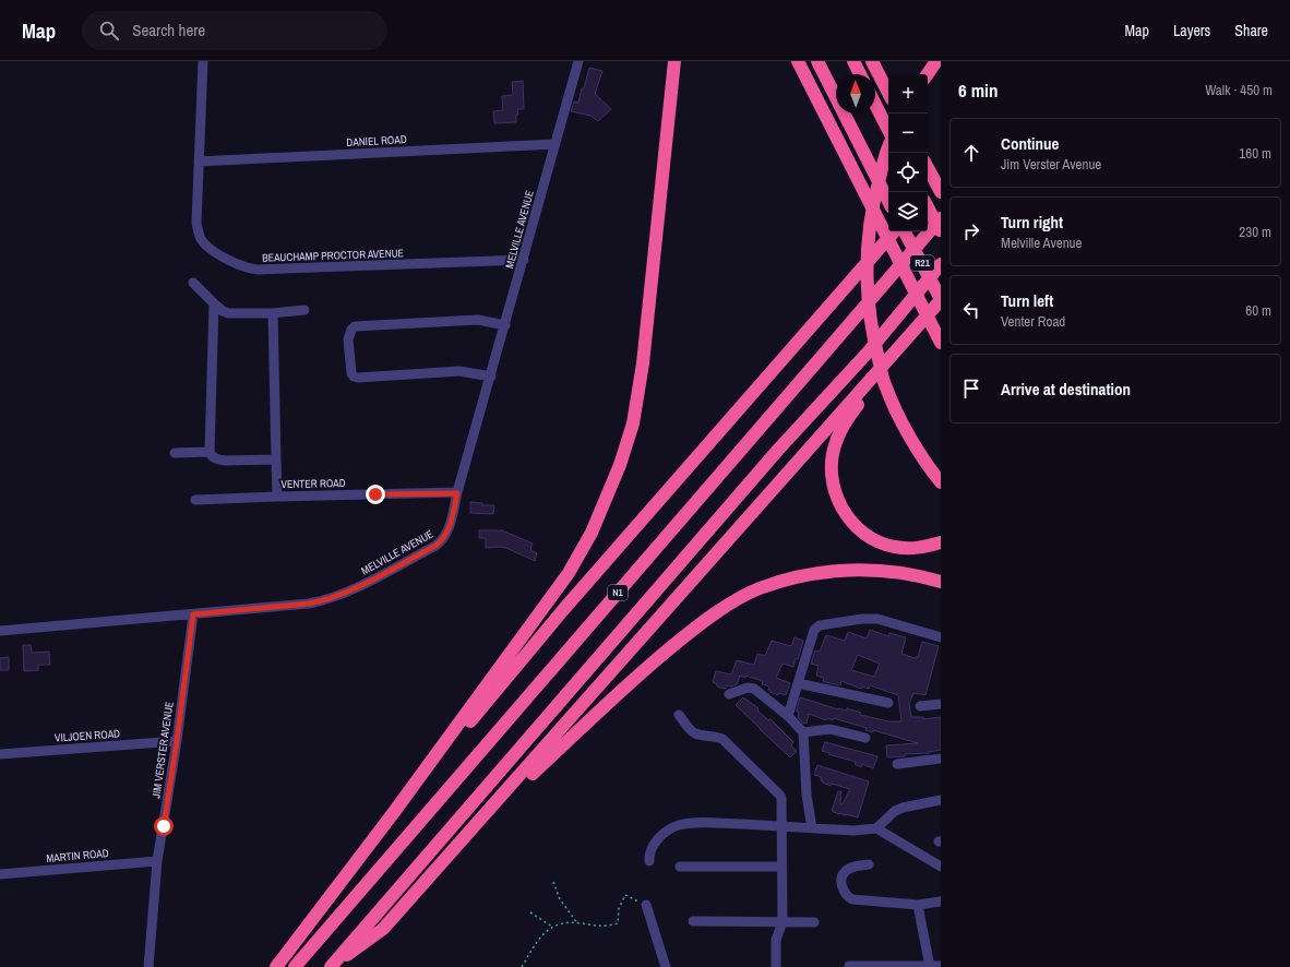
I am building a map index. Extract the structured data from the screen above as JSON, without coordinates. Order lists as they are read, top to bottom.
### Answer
{
  "streets": {
    "highway": ["R21", "N1"],
    "street": [
      "DANIEL ROAD",
      "MELVILLE AVENUE",
      "BEAUCHAMP PROCTOR AVENUE",
      "VENTER ROAD",
      "VILJOEN ROAD",
      "JIM VERSTER AVENUE",
      "MARTIN ROAD"
    ]
  },
  "crossings": [
    ["DANIEL ROAD", "MELVILLE AVENUE"],
    ["DANIEL ROAD", "BEAUCHAMP PROCTOR AVENUE"],
    ["MELVILLE AVENUE", "BEAUCHAMP PROCTOR AVENUE"],
    ["MELVILLE AVENUE", "VENTER ROAD"],
    ["MELVILLE AVENUE", "JIM VERSTER AVENUE"],
    ["VILJOEN ROAD", "JIM VERSTER AVENUE"],
    ["JIM VERSTER AVENUE", "MARTIN ROAD"]
  ],
  "north": "top",
  "page": {
    "header": "Map",
    "search": "Search here",
    "nav": ["Map", "Layers", "Share"],
    "heading": ["6 min", "Walk · 450 m"],
    "map_buttons": ["+", "−"],
    "list": [
      ["Continue", "Jim Verster Avenue", "160 m"],
      ["Turn right", "Melville Avenue", "230 m"],
      ["Turn left", "Venter Road", "60 m"],
      "Arrive at destination"
    ]
  }
}
